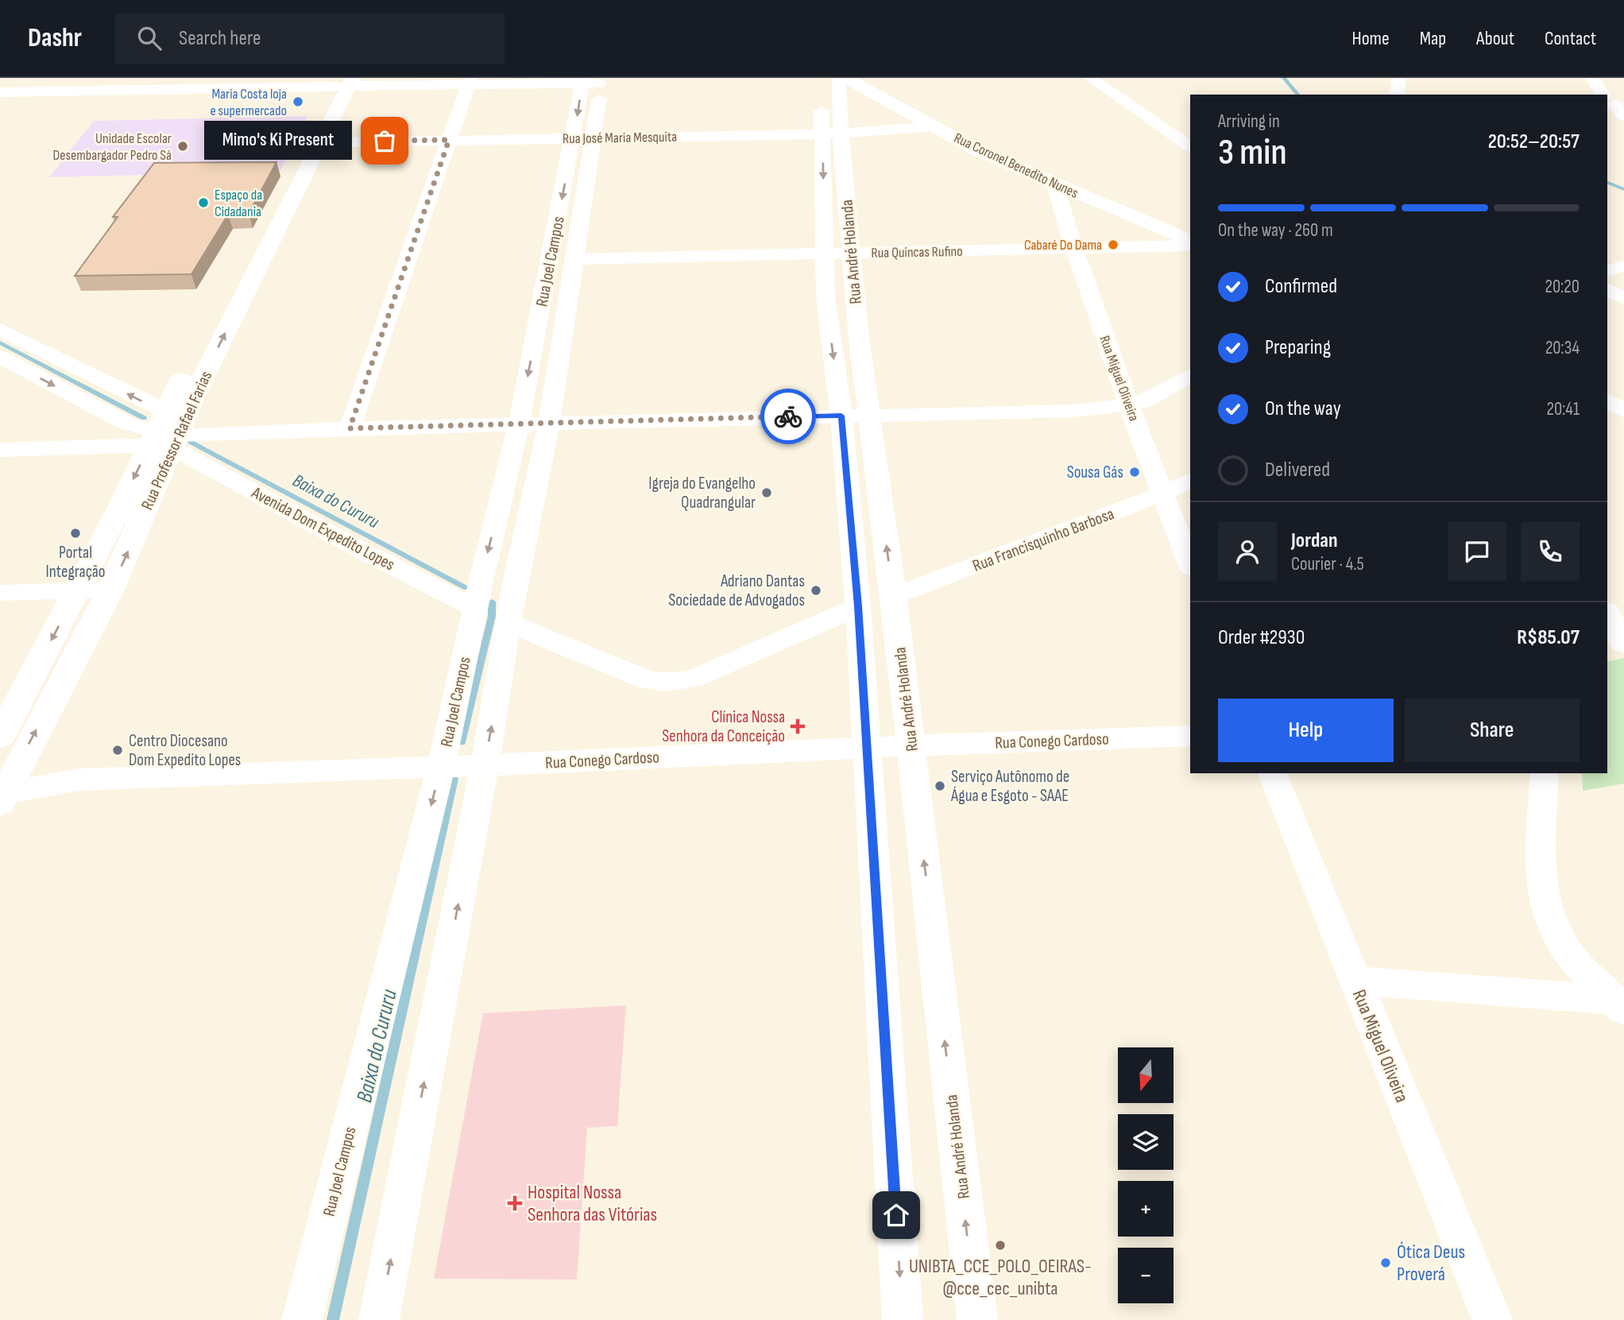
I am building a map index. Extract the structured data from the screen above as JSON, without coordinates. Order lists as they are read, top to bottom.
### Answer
{
  "streets": {
    "main road": ["Rua Coronel Benedito Nunes", "Rua Professor Rafael Farias"],
    "street": [
      "Rua José Maria Mesquita",
      "Rua André Holanda",
      "Rua Quincas Rufino",
      "Rua Joel Campos",
      "Rua Miguel Oliveira",
      "Avenida Dom Expedito Lopes",
      "Rua Francisquinho Barbosa",
      "Rua Conego Cardoso"
    ]
  },
  "crossings": [
    ["Rua José Maria Mesquita", "Rua Coronel Benedito Nunes"],
    ["Rua José Maria Mesquita", "Rua André Holanda"],
    ["Rua José Maria Mesquita", "Rua Joel Campos"],
    ["Rua José Maria Mesquita", "Rua Professor Rafael Farias"],
    ["Rua Coronel Benedito Nunes", "Rua Quincas Rufino"],
    ["Rua Coronel Benedito Nunes", "Rua Miguel Oliveira"],
    ["Rua André Holanda", "Rua Quincas Rufino"],
    ["Rua André Holanda", "Rua Francisquinho Barbosa"],
    ["Rua André Holanda", "Rua Conego Cardoso"],
    ["Rua Quincas Rufino", "Rua Joel Campos"],
    ["Rua Quincas Rufino", "Rua Miguel Oliveira"],
    ["Rua Joel Campos", "Avenida Dom Expedito Lopes"],
    ["Rua Joel Campos", "Rua Conego Cardoso"],
    ["Rua Miguel Oliveira", "Rua Francisquinho Barbosa"],
    ["Rua Professor Rafael Farias", "Avenida Dom Expedito Lopes"],
    ["Rua Professor Rafael Farias", "Rua Conego Cardoso"]
  ],
  "water": ["Baixa do Cururu"],
  "places": {
    "other": [
      "Maria Costa loja e supermercado",
      "Mimo's Ki Present",
      "Unidade Escolar Desembargador Pedro Sá",
      "Espaço da Cidadania",
      "Cabaré Do Dama",
      "Sousa Gás",
      "Igreja do Evangelho Quadrangular",
      "Portal Integração",
      "Adriano Dantas Sociedade de Advogados",
      "Centro Diocesano Dom Expedito Lopes",
      "Serviço Autônomo de Água e Esgoto - SAAE",
      "UNIBTA_CCE_POLO_OEIRAS- @cce_cec_unibta",
      "Ótica Deus Proverá"
    ],
    "health": ["Clínica Nossa Senhora da Conceição", "Hospital Nossa Senhora das Vitórias"]
  },
  "north": "bottom",
  "page": {
    "header": "Dashr",
    "search": "Search here",
    "nav": [
      "Home",
      "Map",
      "About",
      "Contact"
    ],
    "heading": ["3 min", "Arriving in", "20:52–20:57"],
    "panel": [
      "Jordan",
      "Courier · 4.5",
      "Order #2930",
      "R$85.07"
    ],
    "bubble": "Mimo's Ki Present",
    "bar": "On the way · 260 m",
    "list": [
      ["Confirmed", "20:20"],
      ["Preparing", "20:34"],
      ["On the way", "20:41"],
      "Delivered"
    ],
    "buttons": ["Help", "Share"],
    "map_buttons": ["+", "−"]
  }
}
